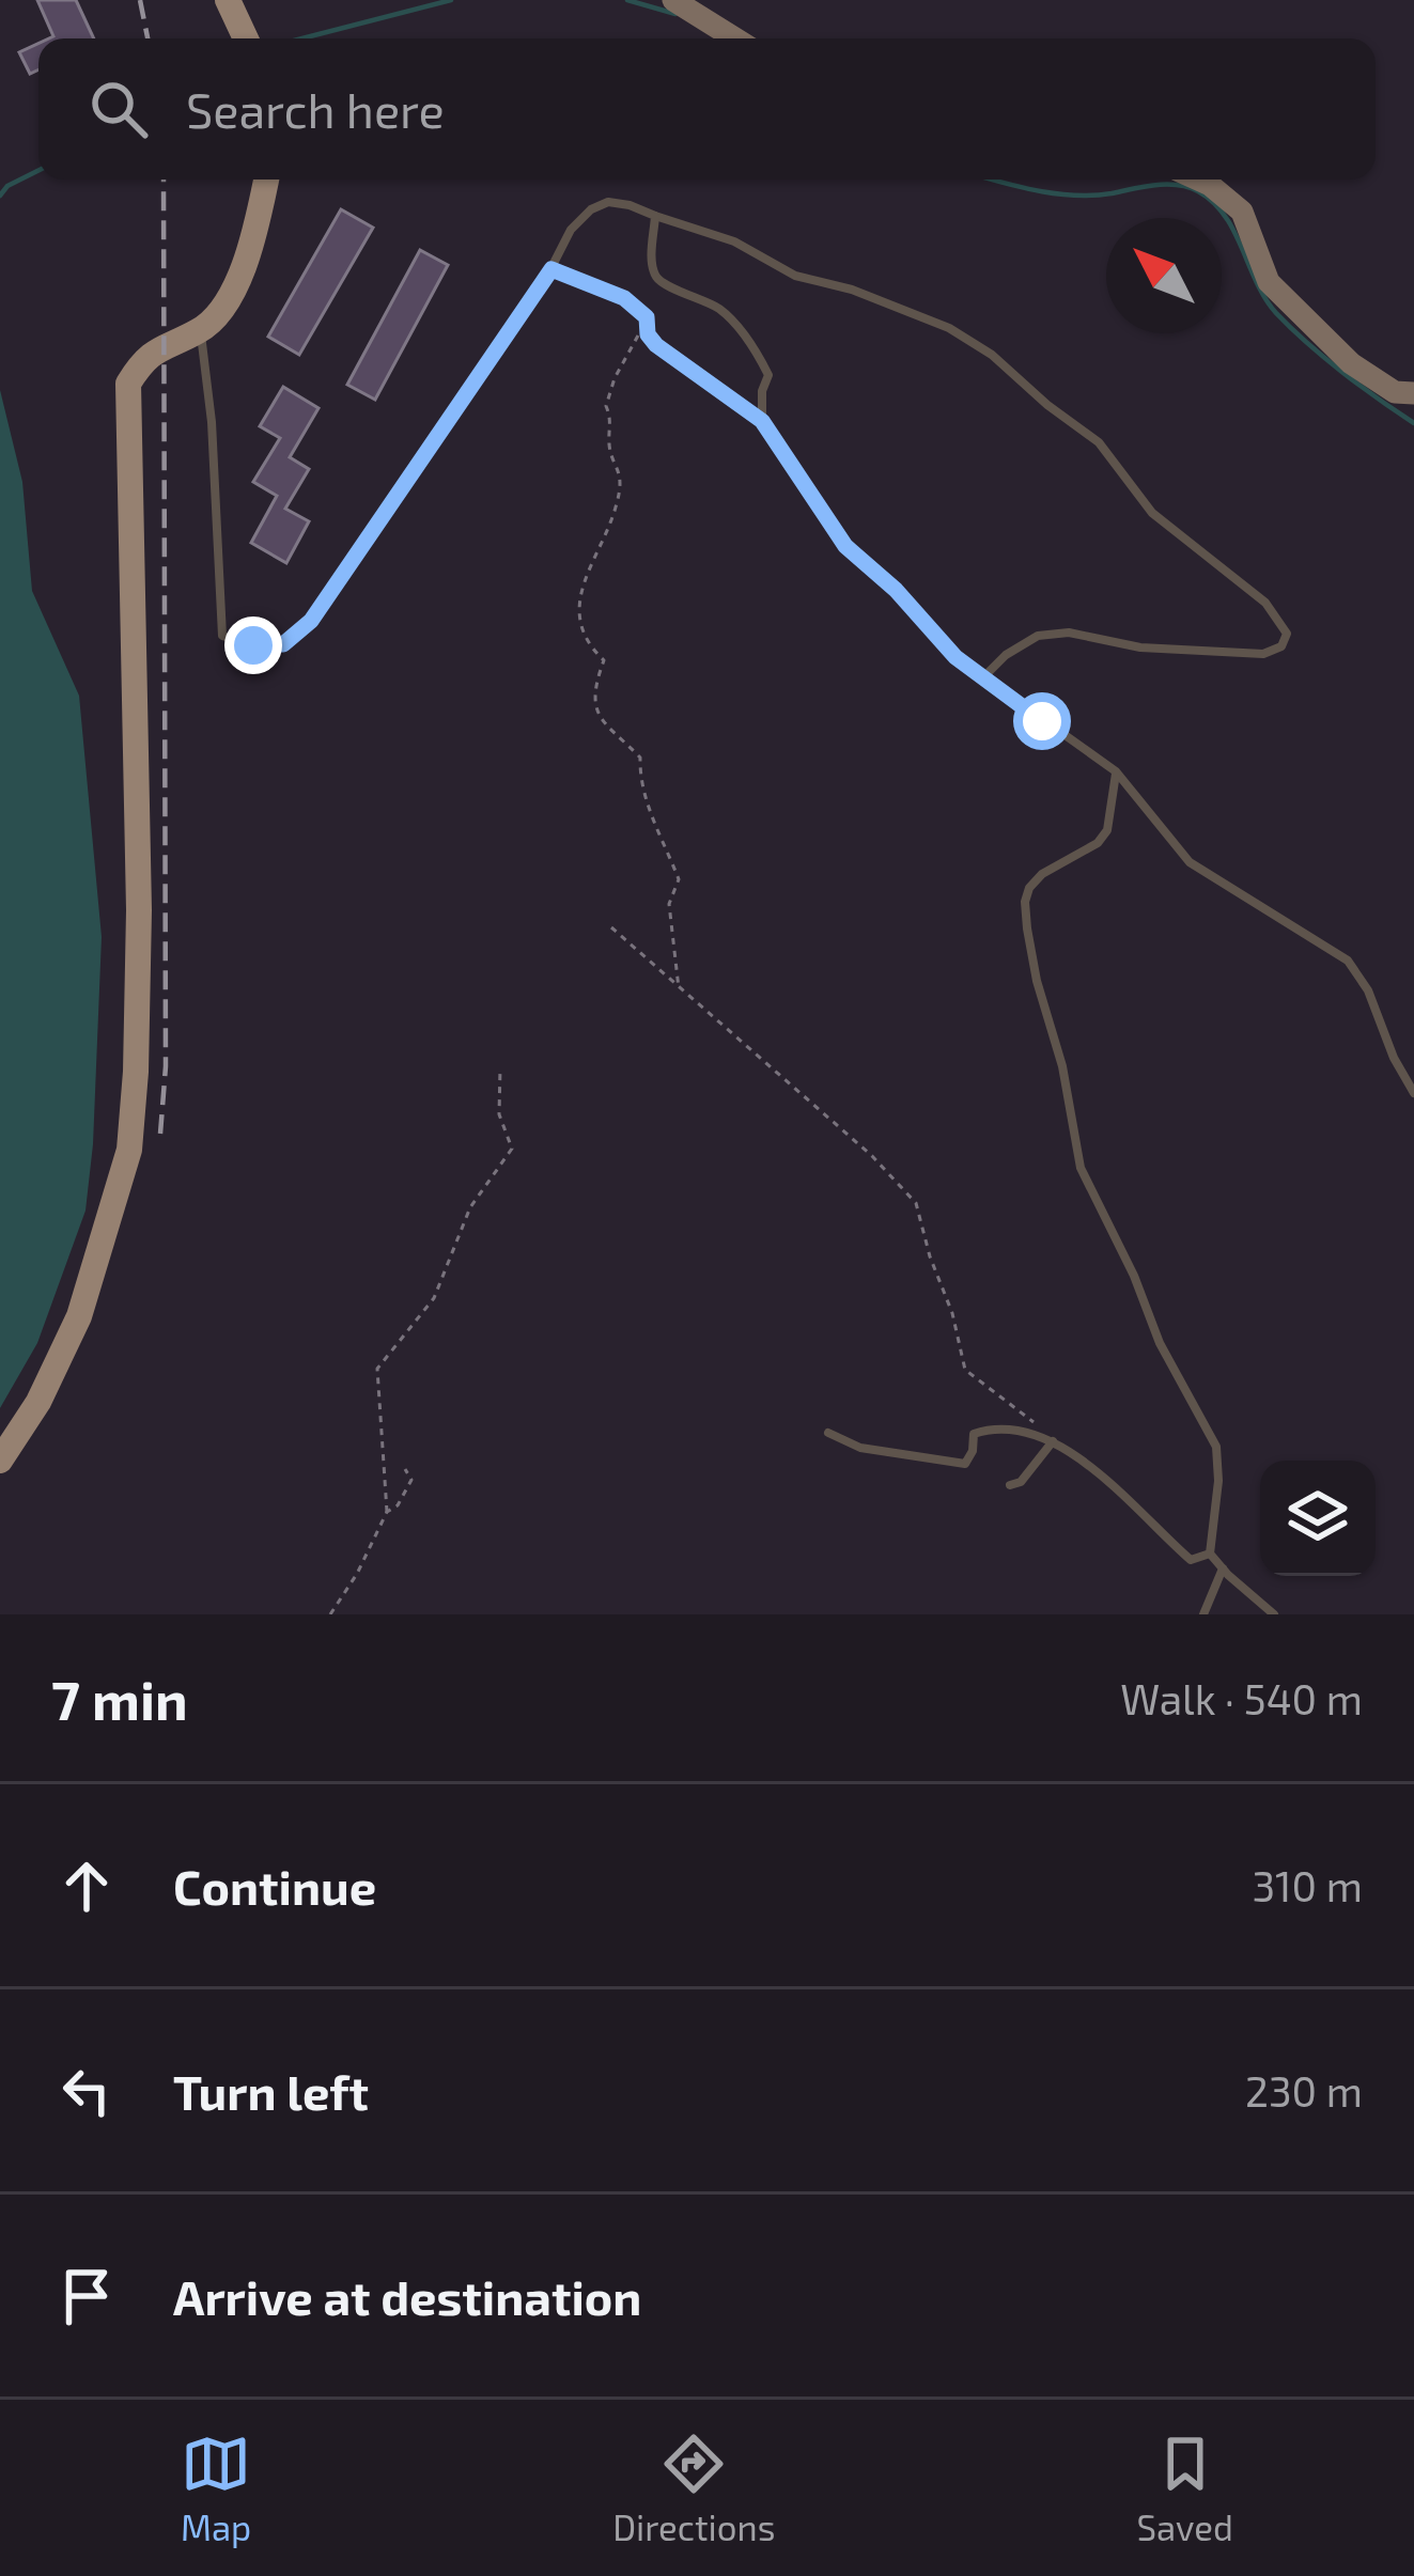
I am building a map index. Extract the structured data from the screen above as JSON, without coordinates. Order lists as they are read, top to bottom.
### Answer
{
  "north": "top left",
  "page": {
    "search": "Search here",
    "heading": ["7 min", "Walk · 540 m"],
    "list": [
      ["Continue", "310 m"],
      ["Turn left", "230 m"],
      "Arrive at destination"
    ],
    "nav": ["Map", "Directions", "Saved"]
  }
}
